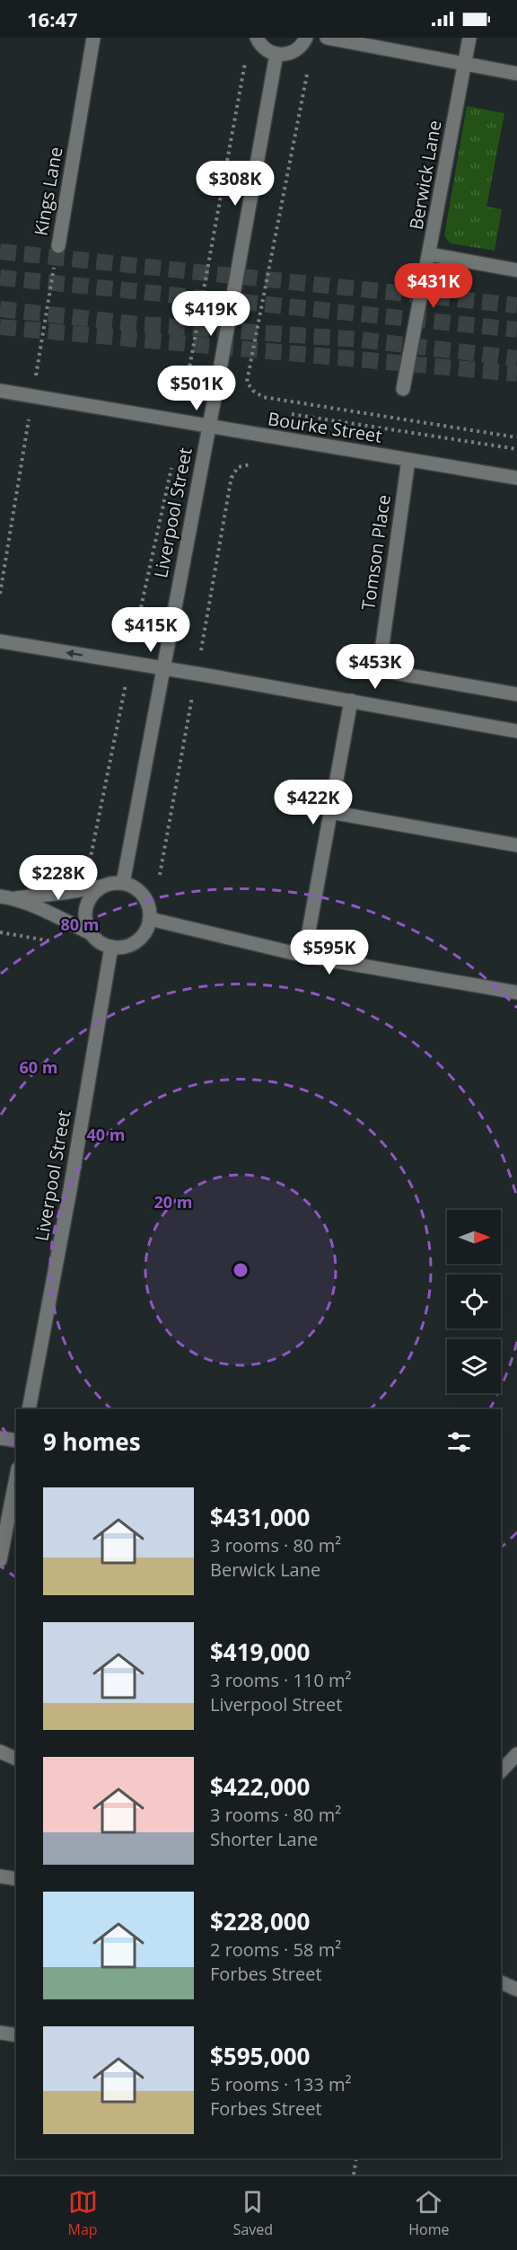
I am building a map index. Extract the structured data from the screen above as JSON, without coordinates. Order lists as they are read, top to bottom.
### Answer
{
  "streets": {
    "street": [
      "Berwick Lane",
      "Kings Lane",
      "Bourke Street",
      "Liverpool Street",
      "Tomson Place"
    ]
  },
  "crossings": [
    ["Bourke Street", "Liverpool Street"],
    ["Bourke Street", "Tomson Place"]
  ],
  "north": "right",
  "page": {
    "status": "16:47",
    "price": [
      "$308K",
      "$431K",
      "$419K",
      "$501K",
      "$415K",
      "$453K",
      "$422K",
      "$228K",
      "$595K"
    ],
    "heading": "9 homes",
    "list": [
      {
        "name": "$431,000",
        "note": "3 rooms · 80 m² · Berwick Lane"
      },
      {
        "name": "$419,000",
        "note": "3 rooms · 110 m² · Liverpool Street"
      },
      {
        "name": "$422,000",
        "note": "3 rooms · 80 m² · Shorter Lane"
      },
      {
        "name": "$228,000",
        "note": "2 rooms · 58 m² · Forbes Street"
      },
      {
        "name": "$595,000",
        "note": "5 rooms · 133 m² · Forbes Street"
      }
    ],
    "tabs": ["Map", "Saved", "Home"]
  },
  "rings": [
    "80 m",
    "60 m",
    "40 m",
    "20 m"
  ]
}
